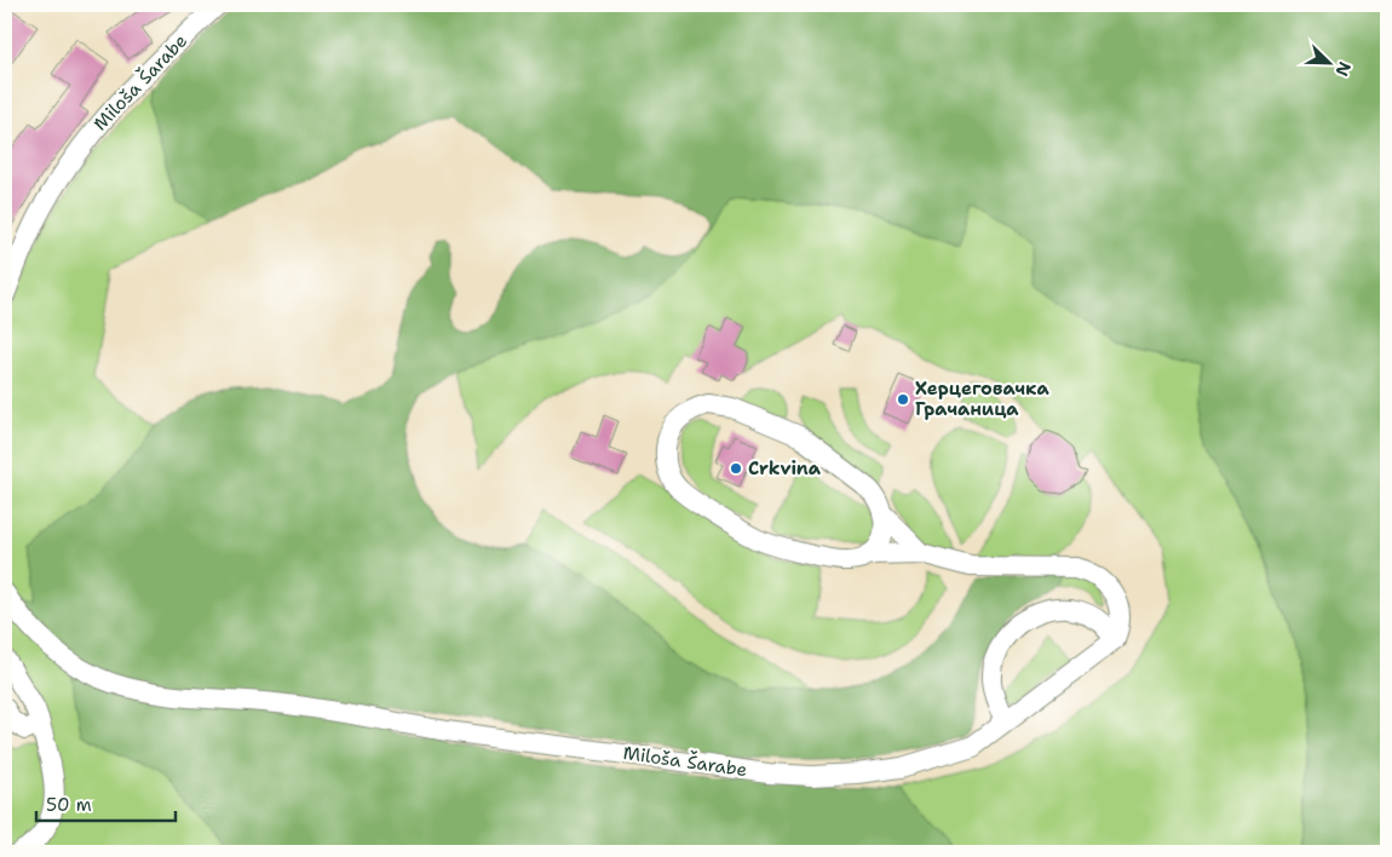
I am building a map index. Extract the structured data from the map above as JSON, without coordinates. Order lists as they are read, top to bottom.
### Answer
{
  "streets": {
    "street": ["Miloša Šarabe"]
  },
  "places": ["Херцеговачка Грачаница", "Crkvina"],
  "scale_bar": "50 m",
  "north": "bottom right"
}
